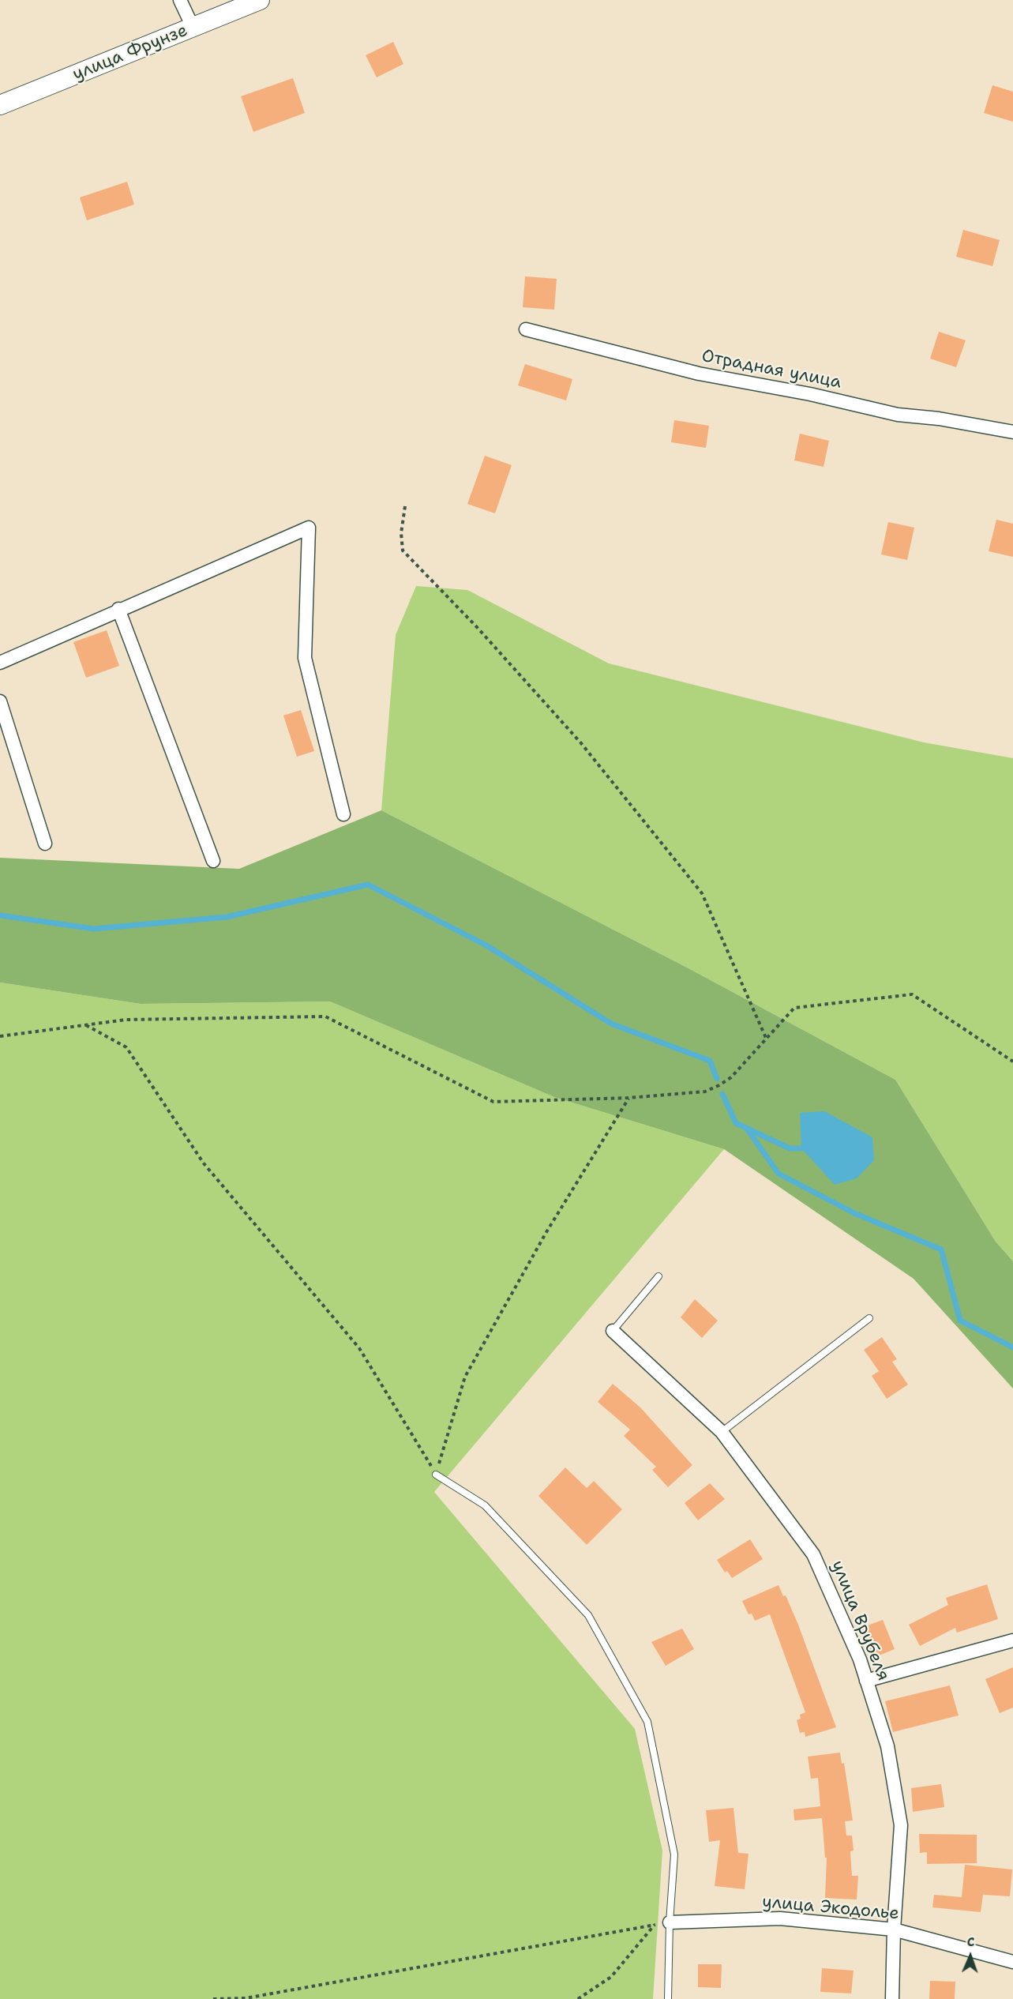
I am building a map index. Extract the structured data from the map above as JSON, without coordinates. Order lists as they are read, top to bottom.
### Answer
{
  "streets": {
    "street": [
      "улица Фрунзе",
      "Отрадная улица",
      "улица Врубеля",
      "улица Экодолье"
    ]
  },
  "crossings": [
    ["улица Врубеля", "улица Экодолье"]
  ],
  "north": "top"
}
